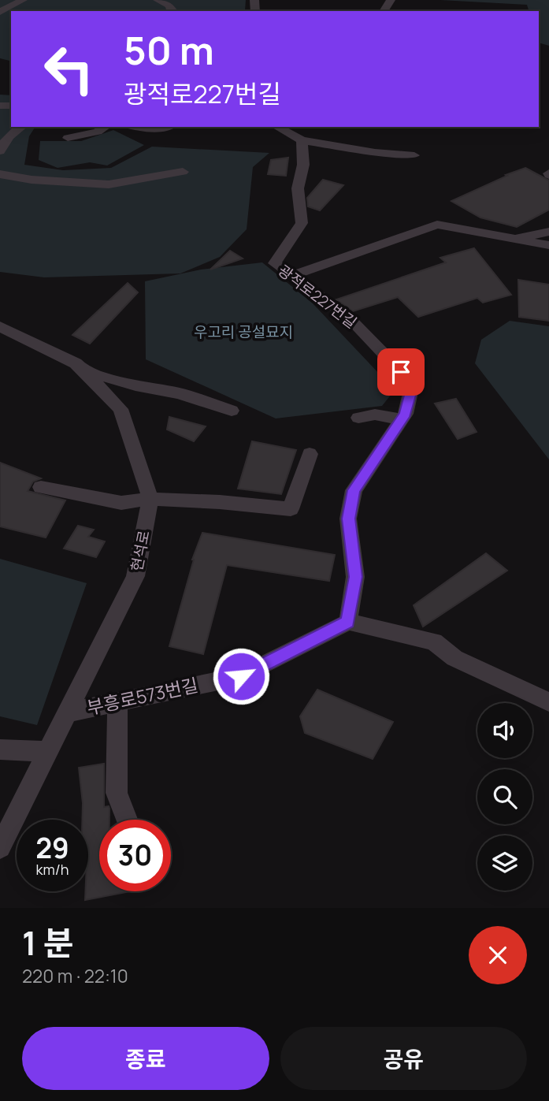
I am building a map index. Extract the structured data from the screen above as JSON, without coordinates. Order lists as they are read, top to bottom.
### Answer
{
  "streets": {
    "street": ["광적로227번길", "현석로", "부흥로573번길"]
  },
  "crossings": [
    ["광적로227번길", "부흥로573번길"],
    ["현석로", "부흥로573번길"]
  ],
  "parks": ["우고리 공설묘지"],
  "page": {
    "turn": ["50 m", "광적로227번길"],
    "speed": "29 km/h",
    "limit": "30",
    "heading": ["1 분", "220 m · 22:10"],
    "buttons": ["종료", "공유"]
  }
}
